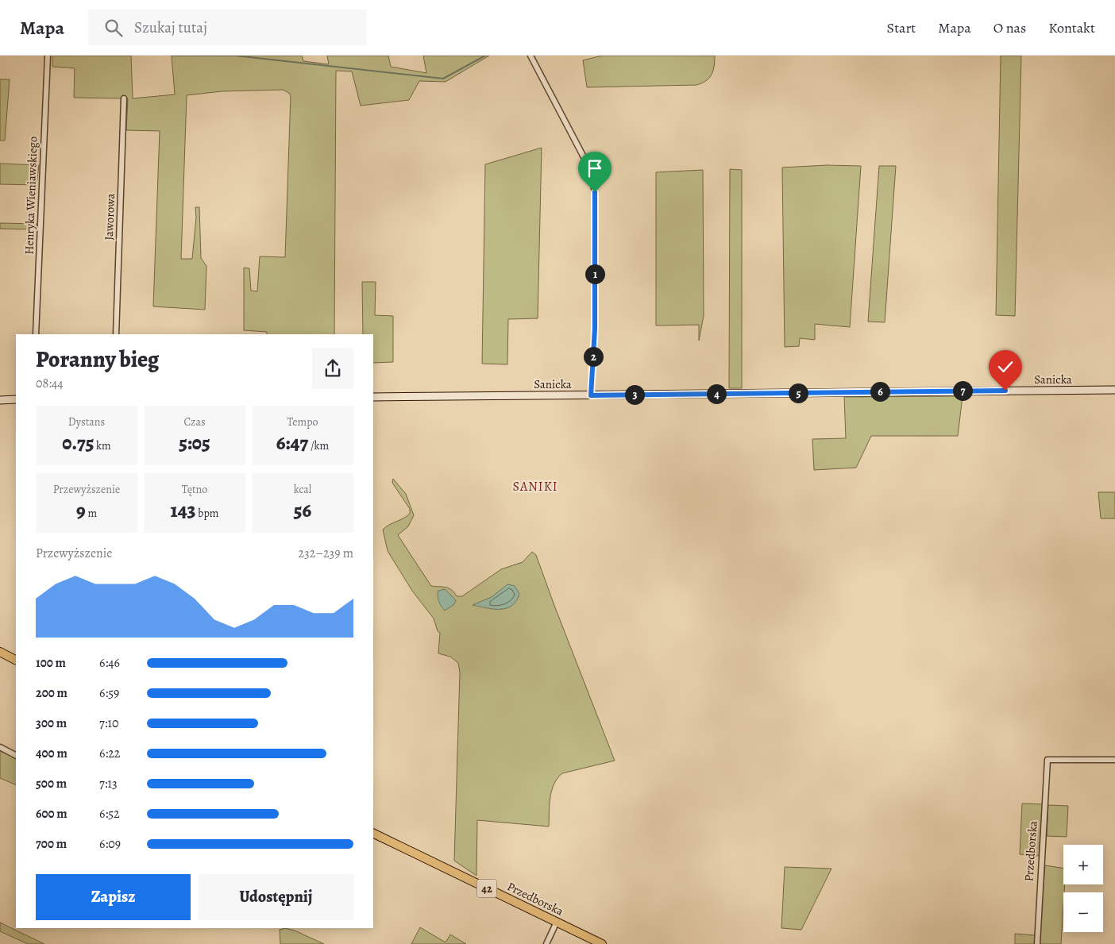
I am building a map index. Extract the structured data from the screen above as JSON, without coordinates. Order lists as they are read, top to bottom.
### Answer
{
  "streets": {
    "main road": ["Przedborska", "42"],
    "street": ["Henryka Wieniawskiego", "Jaworowa", "Sanicka"]
  },
  "districts": ["SANIKI"],
  "page": {
    "header": "Mapa",
    "search": "Szukaj tutaj",
    "nav": [
      "Start",
      "Mapa",
      "O nas",
      "Kontakt"
    ],
    "pins": [
      "1",
      "2",
      "7",
      "6",
      "5",
      "4",
      "3"
    ],
    "heading": ["Poranny bieg", "08:44"],
    "stats": [
      ["Dystans", "0.75 km"],
      ["Czas", "5:05"],
      ["Tempo", "6:47 /km"],
      ["Przewyższenie", "9 m"],
      ["Tętno", "143 bpm"],
      ["kcal", "56"]
    ],
    "chart": ["Przewyższenie", "232–239 m"],
    "list": [
      {
        "name": "100 m",
        "note": "6:46"
      },
      {
        "name": "200 m",
        "note": "6:59"
      },
      {
        "name": "300 m",
        "note": "7:10"
      },
      {
        "name": "400 m",
        "note": "6:22"
      },
      {
        "name": "500 m",
        "note": "7:13"
      },
      {
        "name": "600 m",
        "note": "6:52"
      },
      {
        "name": "700 m",
        "note": "6:09"
      }
    ],
    "map_buttons": ["+", "−"],
    "buttons": ["Zapisz", "Udostępnij"]
  }
}
